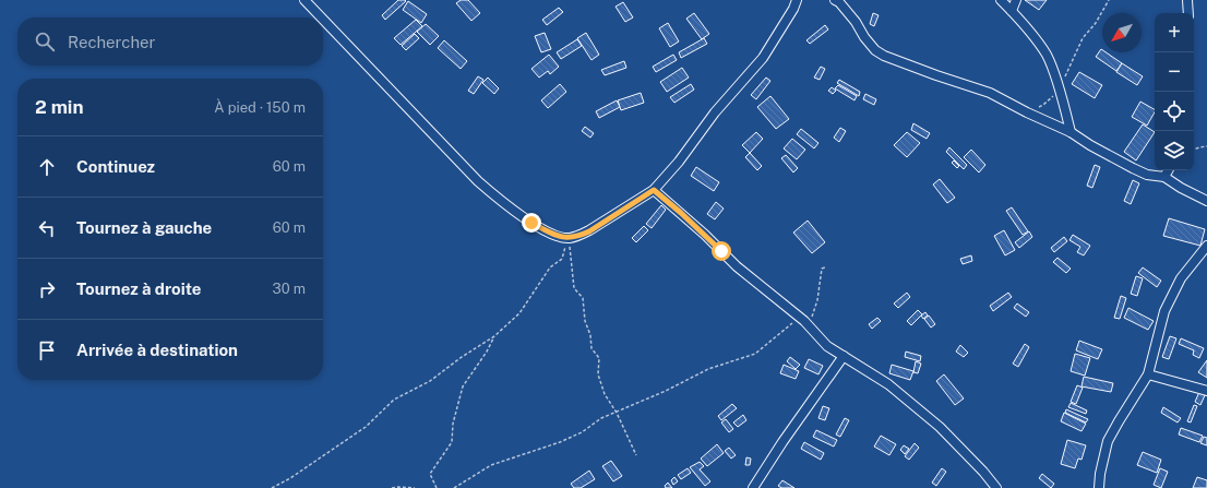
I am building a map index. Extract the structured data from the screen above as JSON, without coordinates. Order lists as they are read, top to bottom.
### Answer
{
  "north": "bottom left",
  "page": {
    "map_buttons": ["+", "−"],
    "search": "Rechercher",
    "heading": ["2 min", "À pied · 150 m"],
    "list": [
      ["Continuez", "60 m"],
      ["Tournez à gauche", "60 m"],
      ["Tournez à droite", "30 m"],
      "Arrivée à destination"
    ]
  }
}
